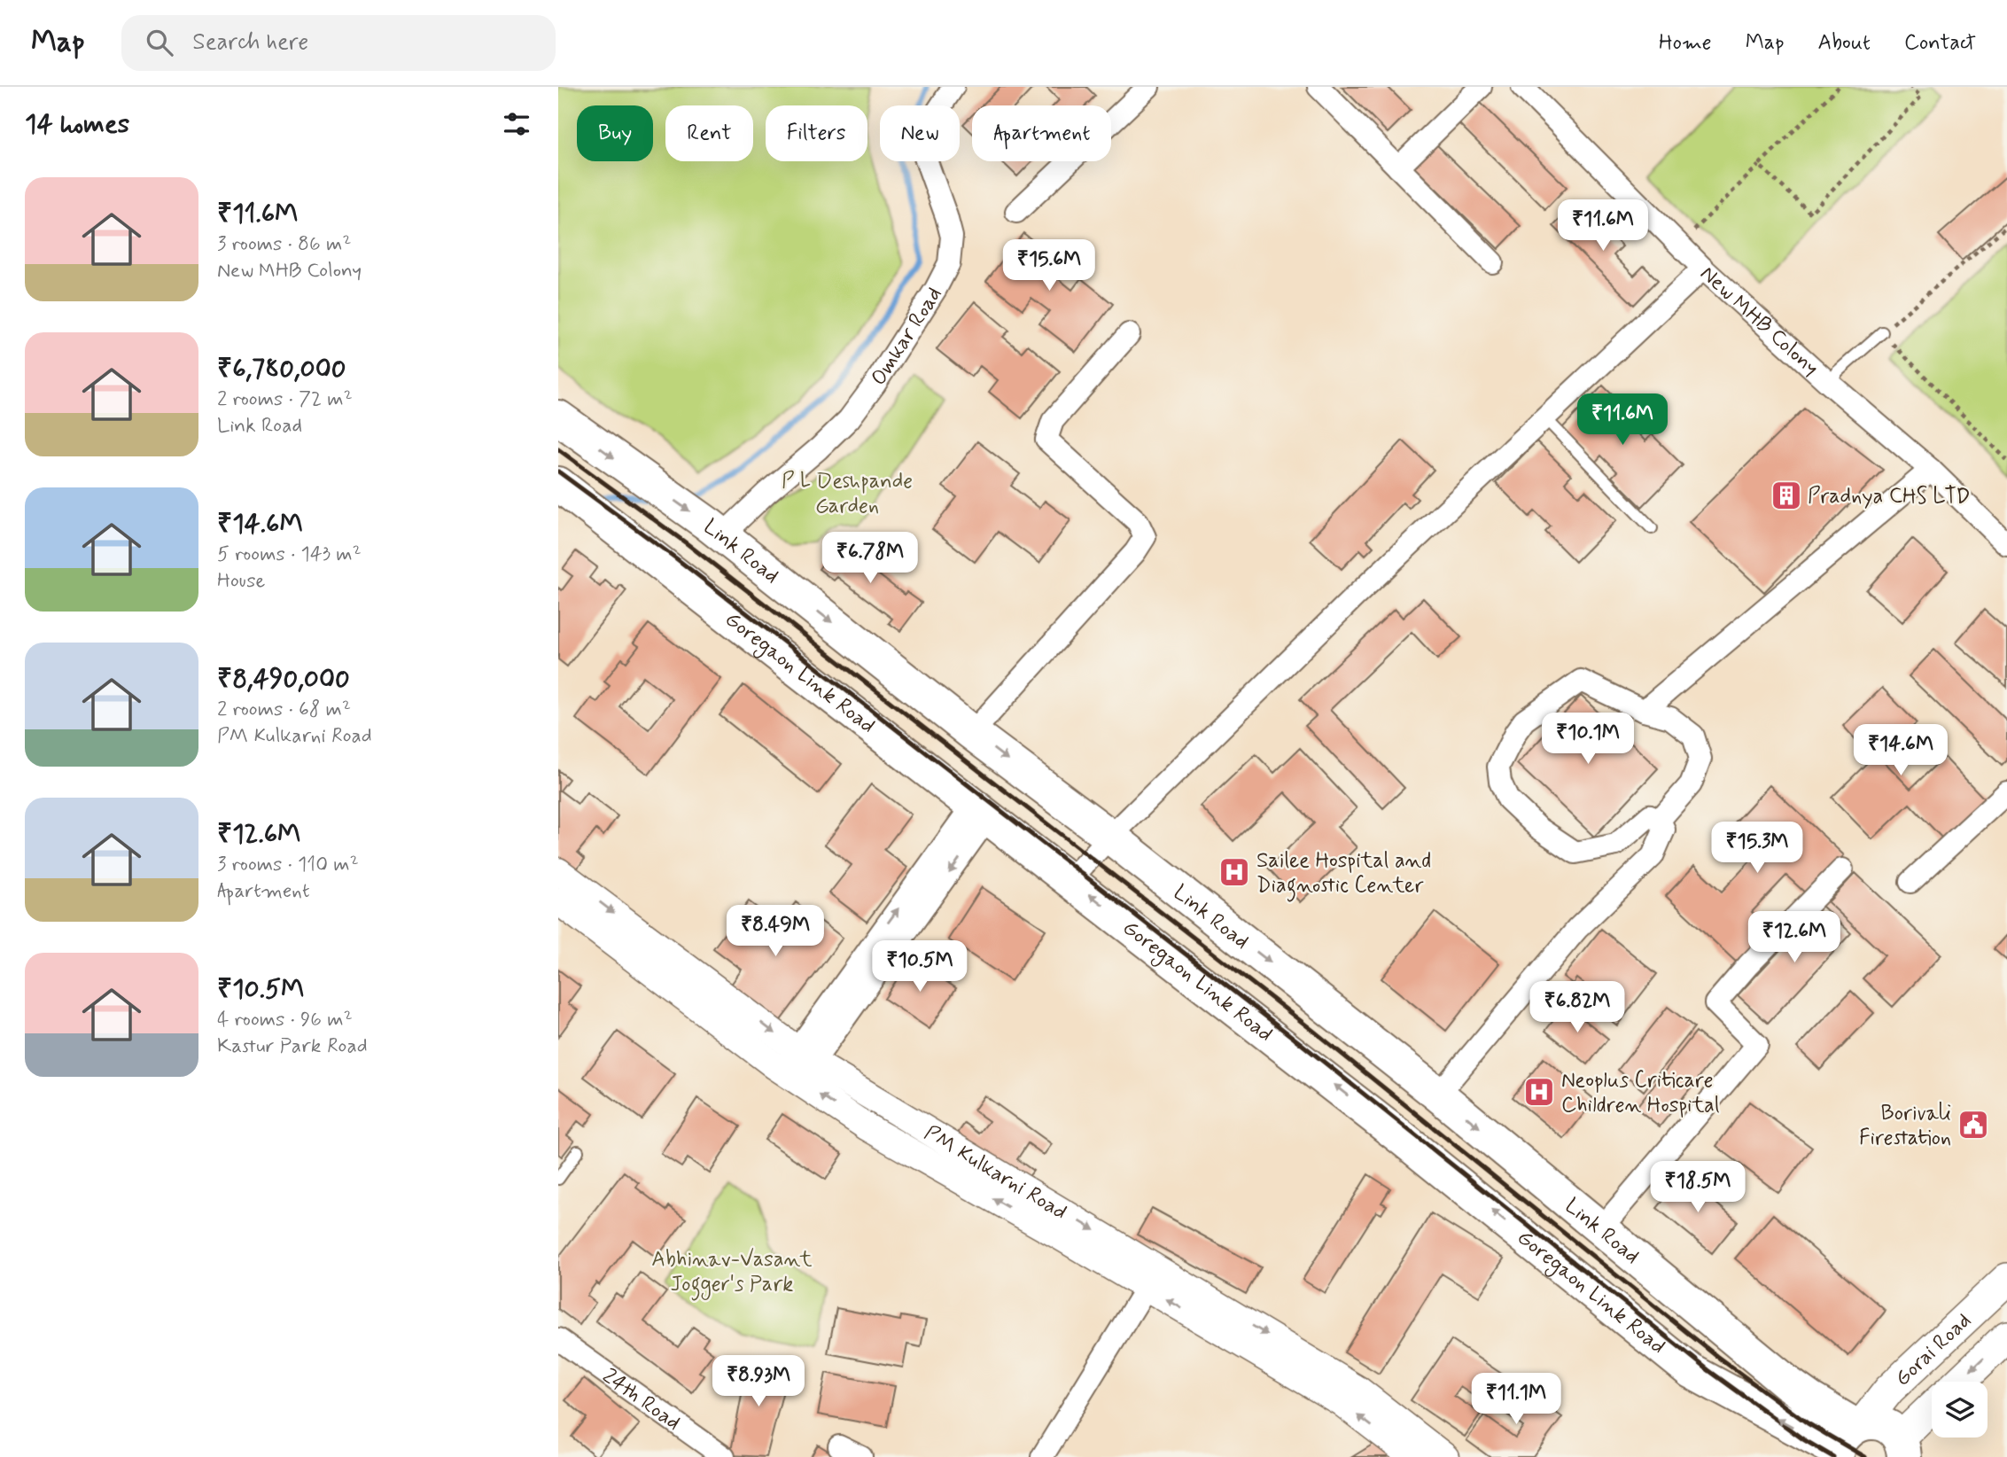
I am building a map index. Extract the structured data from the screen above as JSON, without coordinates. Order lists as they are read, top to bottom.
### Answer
{
  "streets": {
    "main road": ["Link Road", "Goregaon Link Road", "Gorai Road"],
    "street": [
      "New MHB Colony",
      "Omkar Road",
      "PM Kulkarni Road",
      "24th Road"
    ]
  },
  "crossings": [
    ["Omkar Road", "Link Road"],
    ["Link Road", "Goregaon Link Road"],
    ["Link Road", "Gorai Road"],
    ["Goregaon Link Road", "Gorai Road"]
  ],
  "one_way": ["Link Road", "Goregaon Link Road"],
  "parks": ["P L Deshpande Garden", "Abhinav-Vasant Jogger's Park"],
  "places": {
    "building": ["Pradnya CHS LTD"],
    "hospital": ["Sailee Hospital and Diagnostic Center", "Neoplus Criticare Children Hospital"],
    "public building": ["Borivali Firestation"]
  },
  "page": {
    "header": "Map",
    "search": "Search here",
    "nav": [
      "Home",
      "Map",
      "About",
      "Contact"
    ],
    "heading": "14 homes",
    "chip": [
      "Buy",
      "Rent",
      "Filters",
      "New",
      "Apartment"
    ],
    "list": [
      {
        "name": "₹11.6M",
        "note": "3 rooms · 86 m² · New MHB Colony"
      },
      {
        "name": "₹6,780,000",
        "note": "2 rooms · 72 m² · Link Road"
      },
      {
        "name": "₹14.6M",
        "note": "5 rooms · 143 m² · House"
      },
      {
        "name": "₹8,490,000",
        "note": "2 rooms · 68 m² · PM Kulkarni Road"
      },
      {
        "name": "₹12.6M",
        "note": "3 rooms · 110 m² · Apartment"
      },
      {
        "name": "₹10.5M",
        "note": "4 rooms · 96 m² · Kastur Park Road"
      }
    ],
    "price": [
      "₹11.6M",
      "₹15.6M",
      "₹11.6M",
      "₹6.78M",
      "₹10.1M",
      "₹14.6M",
      "₹15.3M",
      "₹8.49M",
      "₹12.6M",
      "₹10.5M",
      "₹6.82M",
      "₹18.5M",
      "₹8.93M",
      "₹11.1M"
    ]
  }
}
